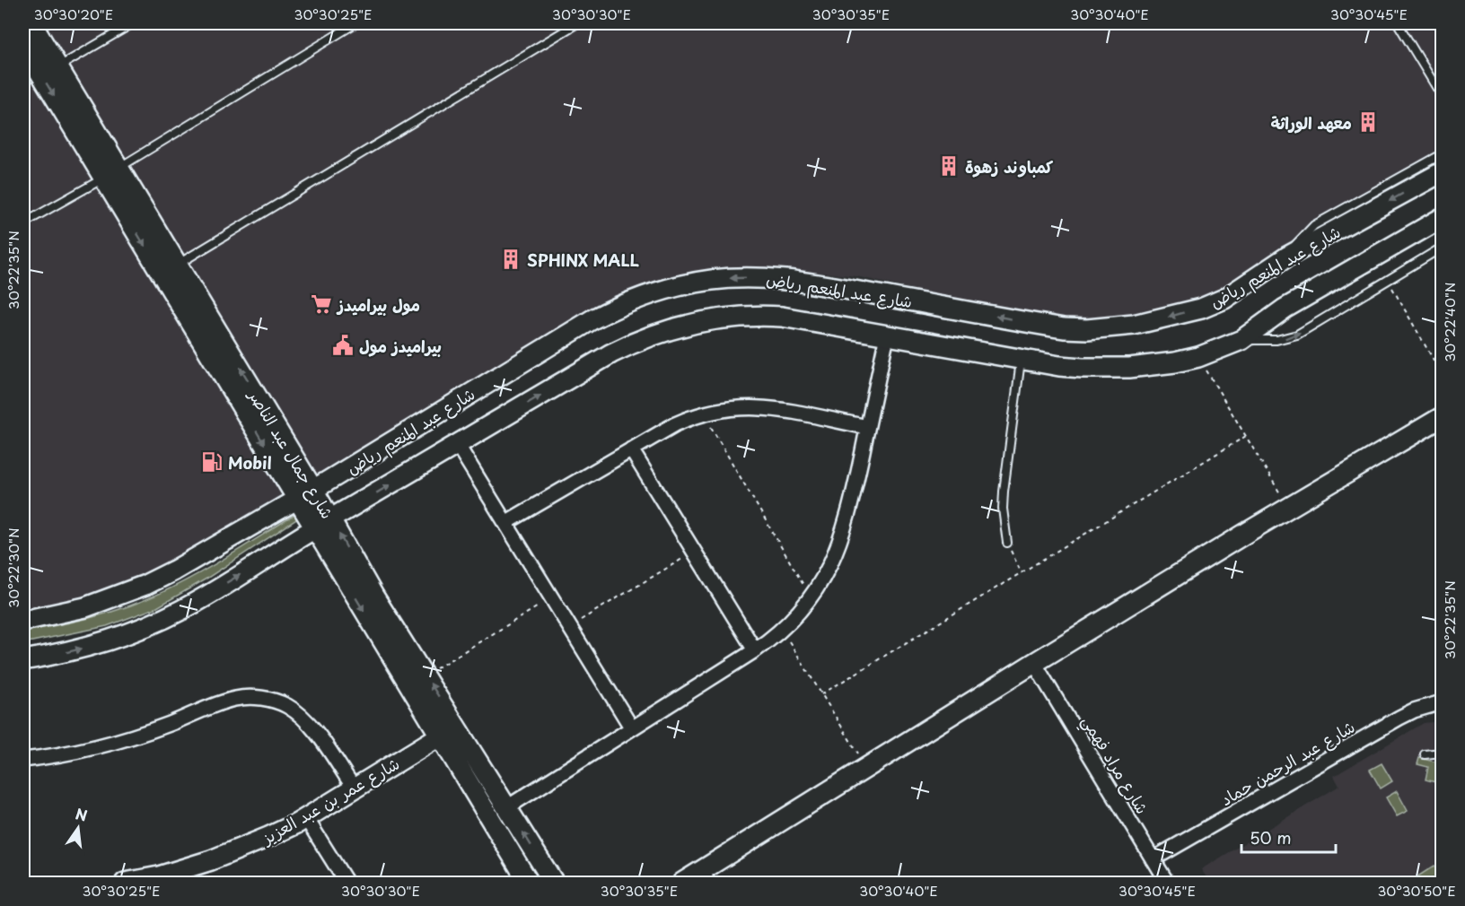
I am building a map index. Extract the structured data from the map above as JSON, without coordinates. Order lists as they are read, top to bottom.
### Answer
{
  "streets": {
    "street": [
      "شارع عبد المنعم رياض",
      "شارع جمال عبد الناصر",
      "شارع عبد الرحمن حماد",
      "شارع مراد فهمي",
      "شارع عمر بن عبد العزيز"
    ]
  },
  "crossings": [
    ["شارع عبد المنعم رياض", "شارع جمال عبد الناصر"],
    ["شارع جمال عبد الناصر", "شارع عمر بن عبد العزيز"],
    ["شارع عبد الرحمن حماد", "شارع مراد فهمي"]
  ],
  "places": {
    "building": ["معهد الوراثة", "كمباوند زهوة", "SPHINX MALL"],
    "supermarket": ["مول بيراميدز"],
    "public building": ["بيراميدز مول"],
    "fuel station": ["Mobil"]
  },
  "scale_bar": "50 m",
  "north": "top",
  "coordinates": [
    "30°30'20\"E",
    "30°30'25\"E",
    "30°30'30\"E",
    "30°30'35\"E",
    "30°30'40\"E",
    "30°30'45\"E",
    "30°22'35\"N",
    "30°22'40\"N",
    "30°22'30\"N",
    "30°30'50\"E"
  ]
}
